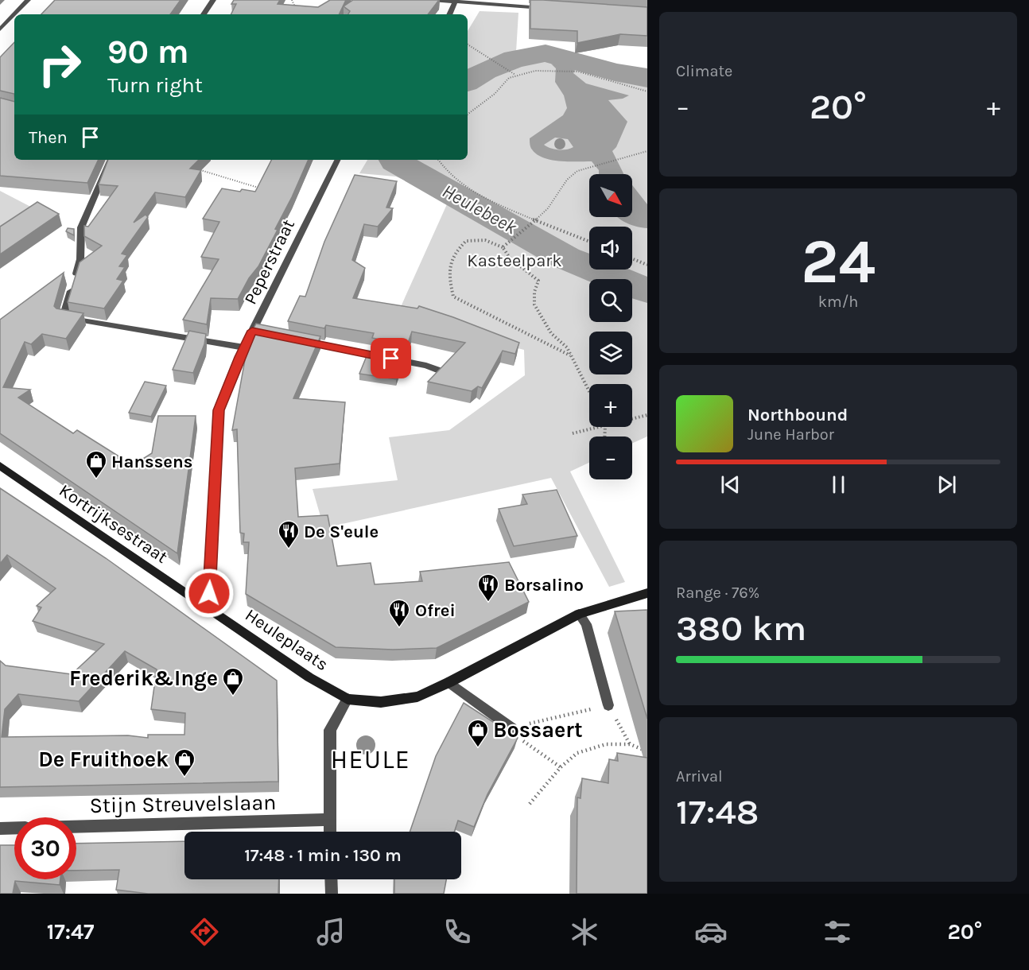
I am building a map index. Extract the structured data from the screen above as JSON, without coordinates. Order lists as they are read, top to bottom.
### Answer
{
  "streets": {
    "street": [
      "Peperstraat",
      "Kortrijksestraat",
      "Heuleplaats",
      "Stijn Streuvelslaan"
    ]
  },
  "crossings": [
    ["Peperstraat", "Kortrijksestraat"],
    ["Peperstraat", "Heuleplaats"],
    ["Kortrijksestraat", "Heuleplaats"]
  ],
  "districts": ["HEULE"],
  "water": ["Heulebeek"],
  "parks": ["Kasteelpark"],
  "places": {
    "shop": [
      "Hanssens",
      "Frederik&Inge",
      "Bossaert",
      "De Fruithoek"
    ],
    "restaurant": ["De S'eule", "Borsalino", "Ofrei"]
  },
  "north": "bottom right",
  "page": {
    "tile": [
      "Climate",
      ["24", "km/h"],
      ["Range · 76%", "380 km"],
      ["Arrival", "17:48"]
    ],
    "turn": ["90 m", "Turn right"],
    "heat": ["−", "20°", "+"],
    "then": "Then",
    "map_buttons": ["+", "−"],
    "song": ["Northbound", "June Harbor"],
    "limit": "30",
    "trip": "17:48 · 1 min · 130 m",
    "tabs": ["17:47", "20°"]
  }
}
